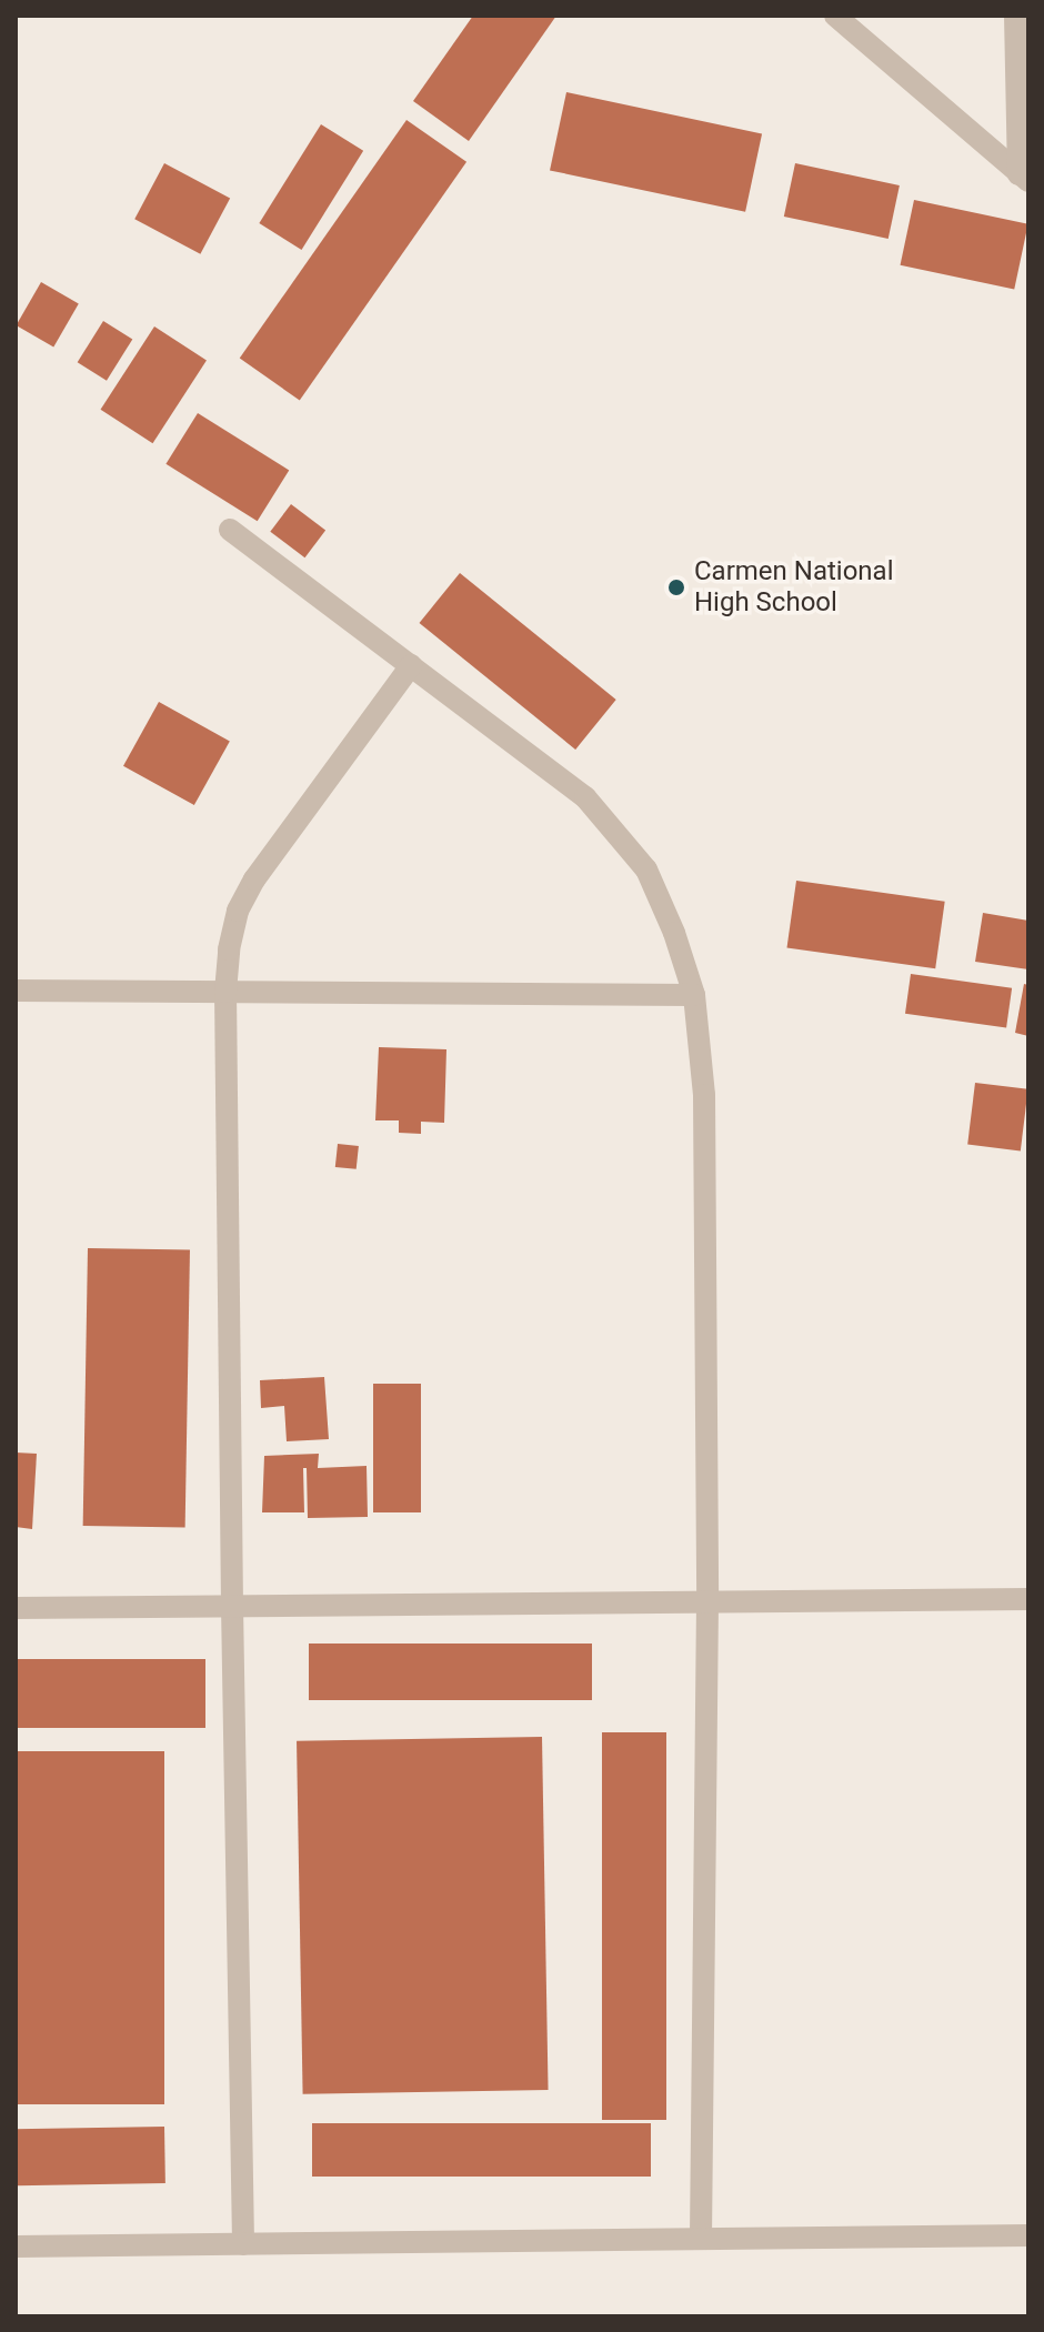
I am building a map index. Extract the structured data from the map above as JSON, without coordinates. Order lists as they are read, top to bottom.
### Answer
{
  "places": ["Carmen National High School"]
}
